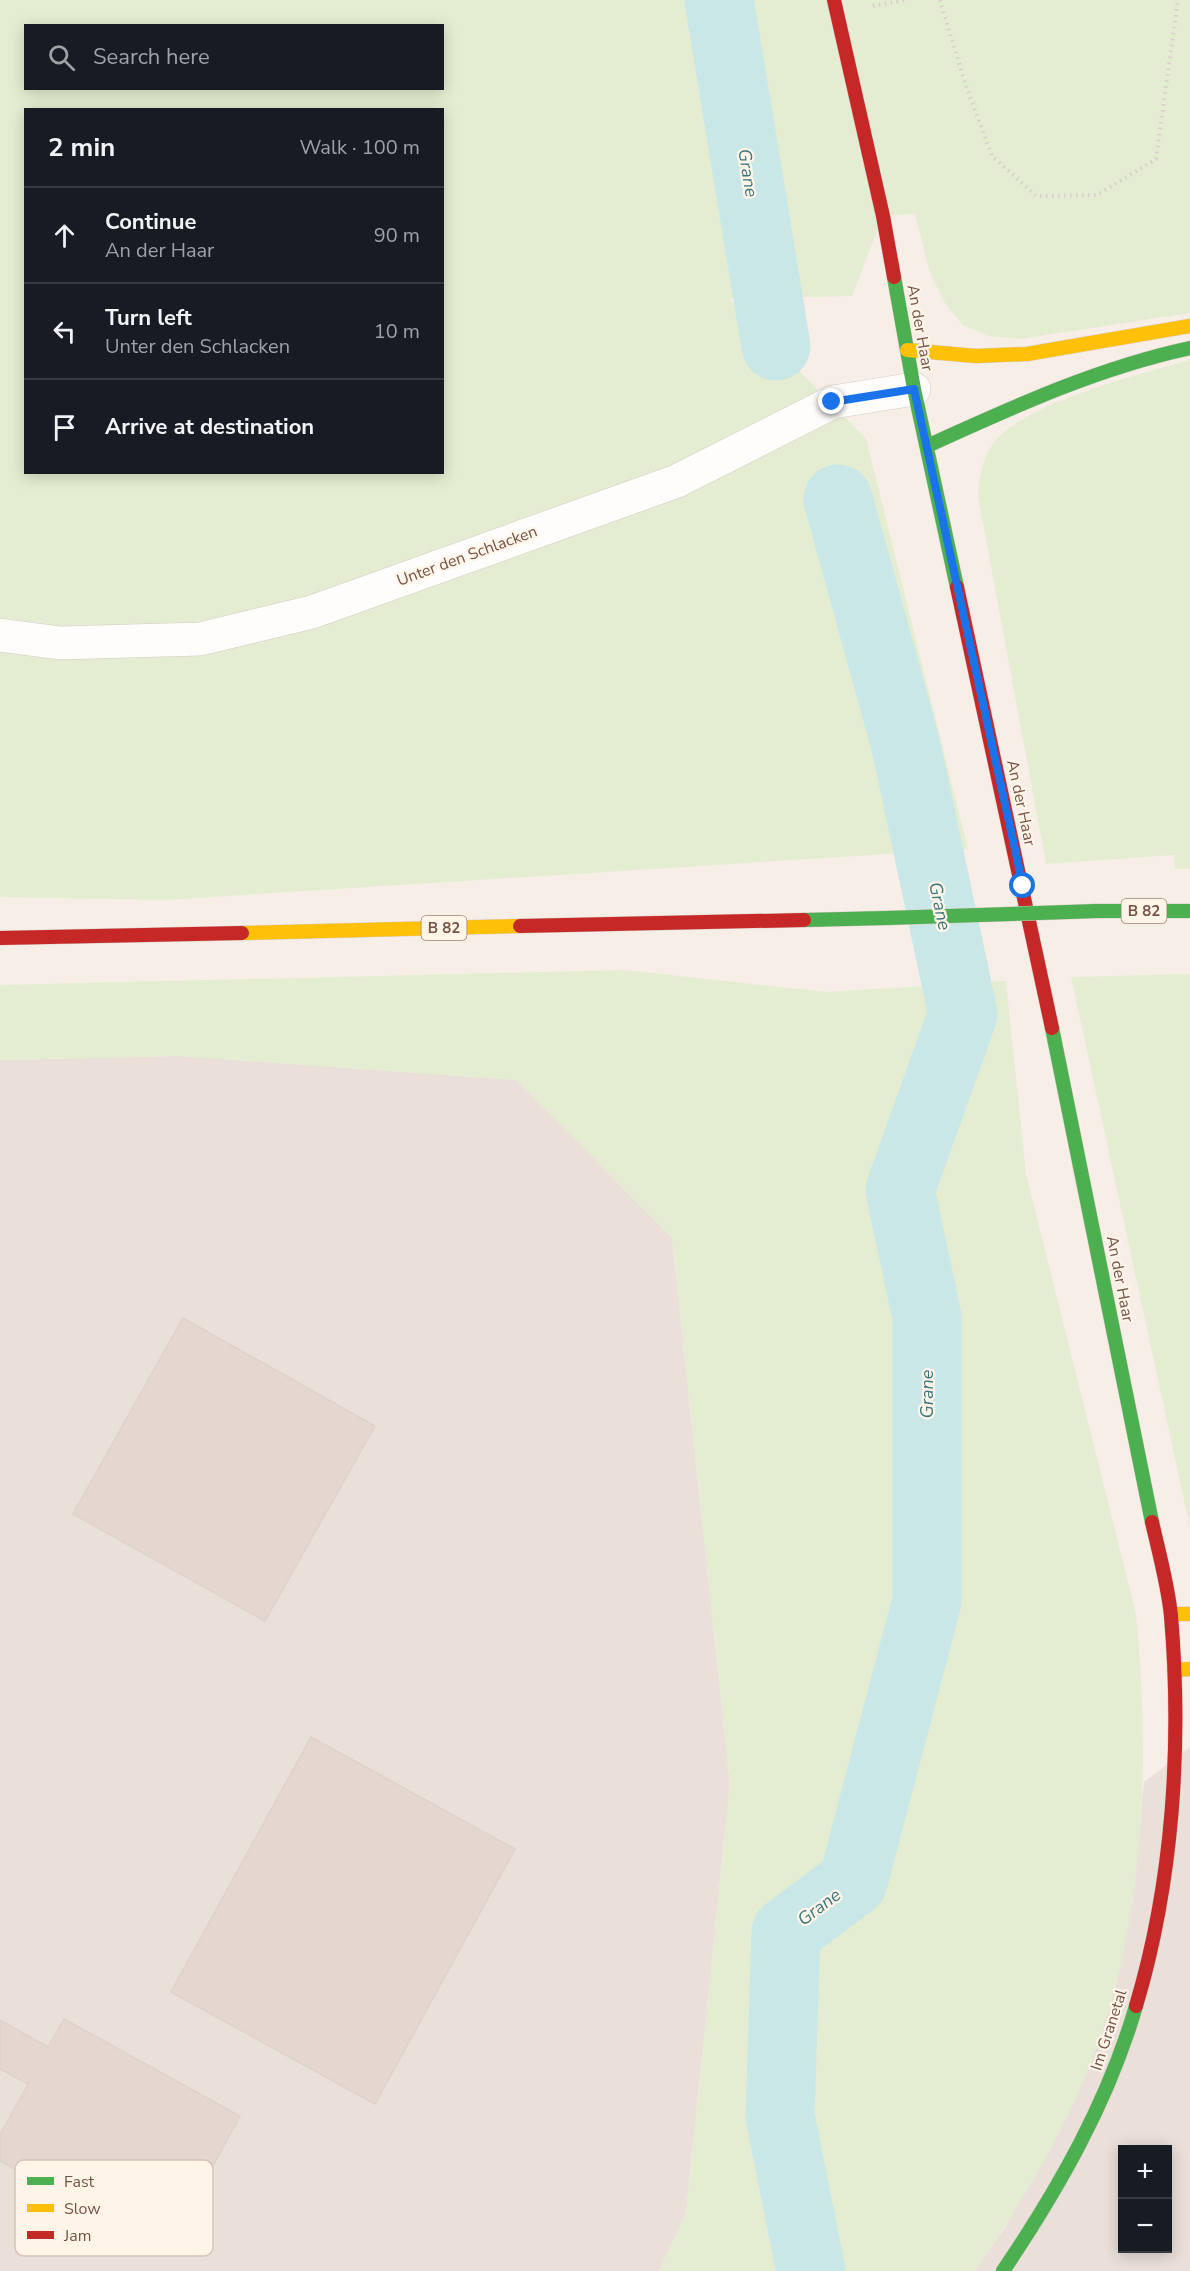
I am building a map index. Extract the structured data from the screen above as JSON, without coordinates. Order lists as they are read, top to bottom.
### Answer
{
  "streets": {
    "main road": ["An der Haar", "B 82", "Im Granetal"],
    "street": ["Unter den Schlacken"]
  },
  "crossings": [
    ["An der Haar", "Unter den Schlacken"],
    ["An der Haar", "Im Granetal"]
  ],
  "water": ["Grane"],
  "legend": ["Fast", "Slow", "Jam"],
  "page": {
    "search": "Search here",
    "heading": ["2 min", "Walk · 100 m"],
    "list": [
      ["Continue", "An der Haar", "90 m"],
      ["Turn left", "Unter den Schlacken", "10 m"],
      "Arrive at destination"
    ],
    "map_buttons": ["+", "−"]
  }
}
